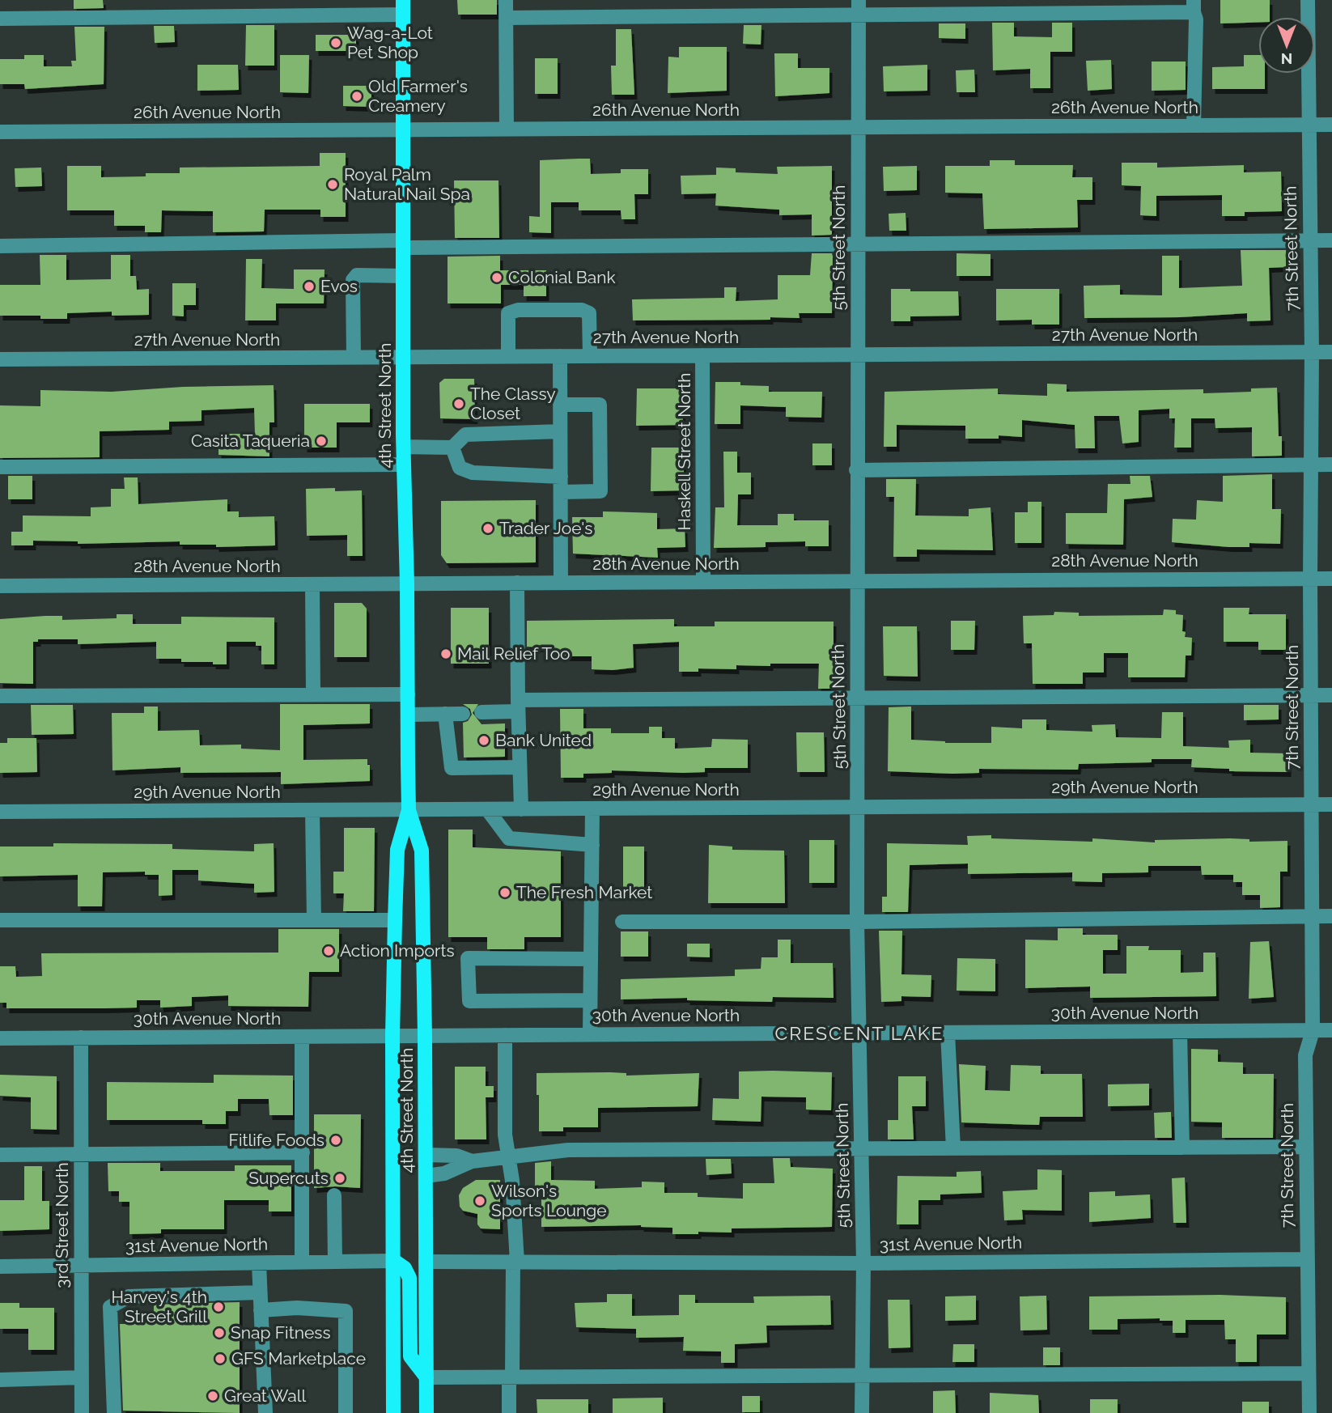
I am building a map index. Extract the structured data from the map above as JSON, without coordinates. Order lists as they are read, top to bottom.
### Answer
{
  "streets": {
    "main road": ["4th Street North"],
    "street": [
      "26th Avenue North",
      "5th Street North",
      "7th Street North",
      "27th Avenue North",
      "Haskell Street North",
      "28th Avenue North",
      "29th Avenue North",
      "30th Avenue North",
      "3rd Street North",
      "31st Avenue North"
    ]
  },
  "crossings": [
    ["26th Avenue North", "5th Street North"],
    ["26th Avenue North", "7th Street North"],
    ["26th Avenue North", "4th Street North"],
    ["5th Street North", "27th Avenue North"],
    ["5th Street North", "28th Avenue North"],
    ["5th Street North", "29th Avenue North"],
    ["5th Street North", "30th Avenue North"],
    ["5th Street North", "31st Avenue North"],
    ["7th Street North", "27th Avenue North"],
    ["7th Street North", "28th Avenue North"],
    ["7th Street North", "29th Avenue North"],
    ["7th Street North", "30th Avenue North"],
    ["7th Street North", "31st Avenue North"],
    ["27th Avenue North", "4th Street North"],
    ["27th Avenue North", "Haskell Street North"],
    ["4th Street North", "28th Avenue North"],
    ["4th Street North", "29th Avenue North"],
    ["4th Street North", "30th Avenue North"],
    ["4th Street North", "31st Avenue North"],
    ["Haskell Street North", "28th Avenue North"],
    ["30th Avenue North", "3rd Street North"],
    ["3rd Street North", "31st Avenue North"]
  ],
  "districts": ["CRESCENT LAKE"],
  "places": [
    "Wag-a-Lot Pet Shop",
    "Old Farmer's Creamery",
    "Royal Palm Natural Nail Spa",
    "Colonial Bank",
    "Evos",
    "The Classy Closet",
    "Casita Taqueria",
    "Trader Joe's",
    "Mail Relief Too",
    "Bank United",
    "The Fresh Market",
    "Action Imports",
    "Fitlife Foods",
    "Supercuts",
    "Wilson's Sports Lounge",
    "Harvey's 4th Street Grill",
    "Snap Fitness",
    "GFS Marketplace",
    "Great Wall"
  ],
  "north": "bottom"
}
